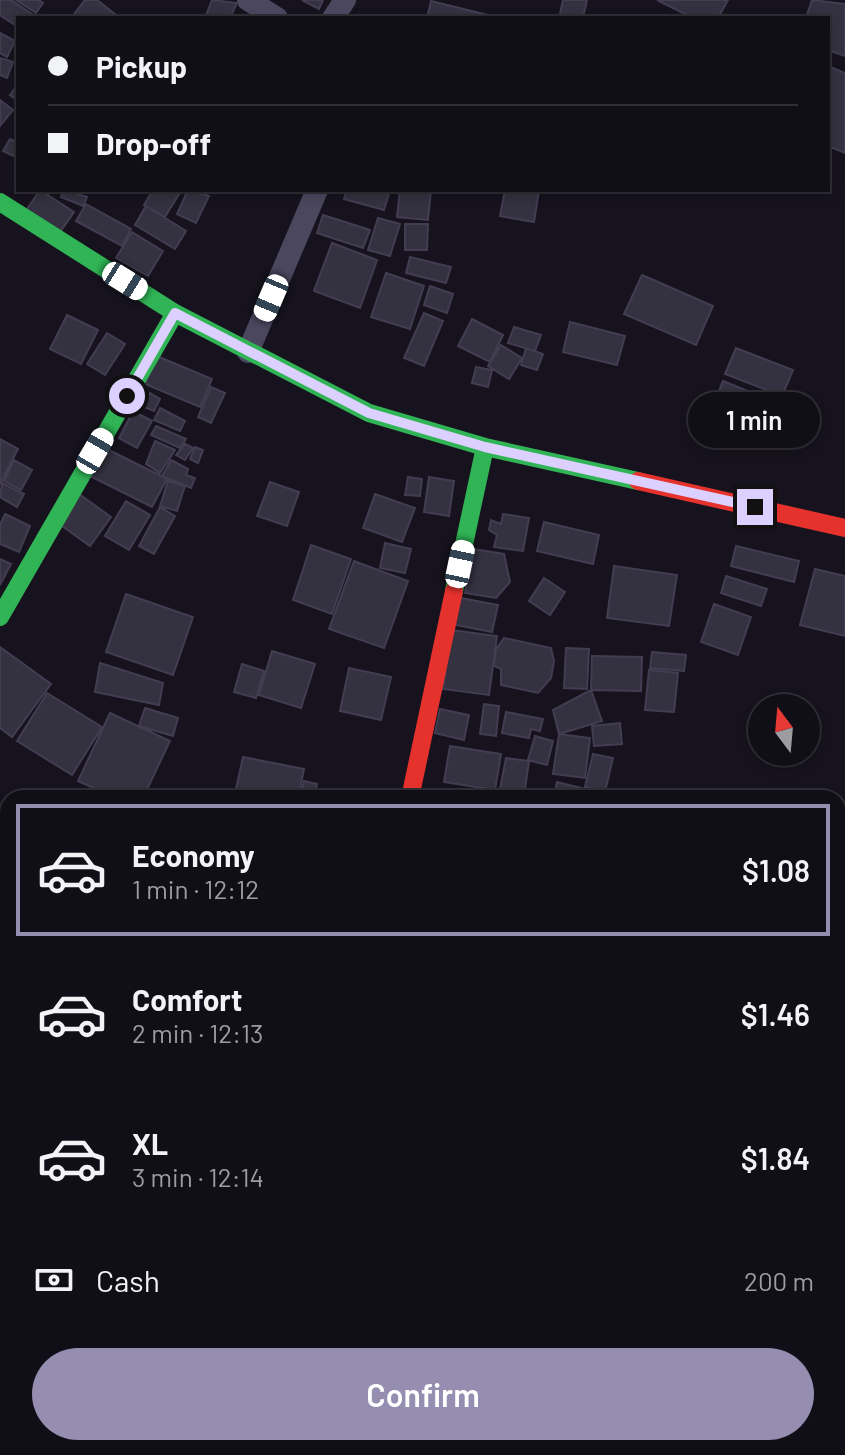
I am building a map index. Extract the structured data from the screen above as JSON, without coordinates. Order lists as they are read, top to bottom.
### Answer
{
  "north": "top",
  "page": {
    "banner": ["Pickup", "Drop-off"],
    "bubble": "1 min",
    "list": [
      {
        "name": "Economy",
        "note": "1 min · 12:12",
        "value": "$1.08"
      },
      {
        "name": "Comfort",
        "note": "2 min · 12:13",
        "value": "$1.46"
      },
      {
        "name": "XL",
        "note": "3 min · 12:14",
        "value": "$1.84"
      }
    ],
    "pay": ["Cash", "200 m"],
    "buttons": "Confirm"
  }
}
